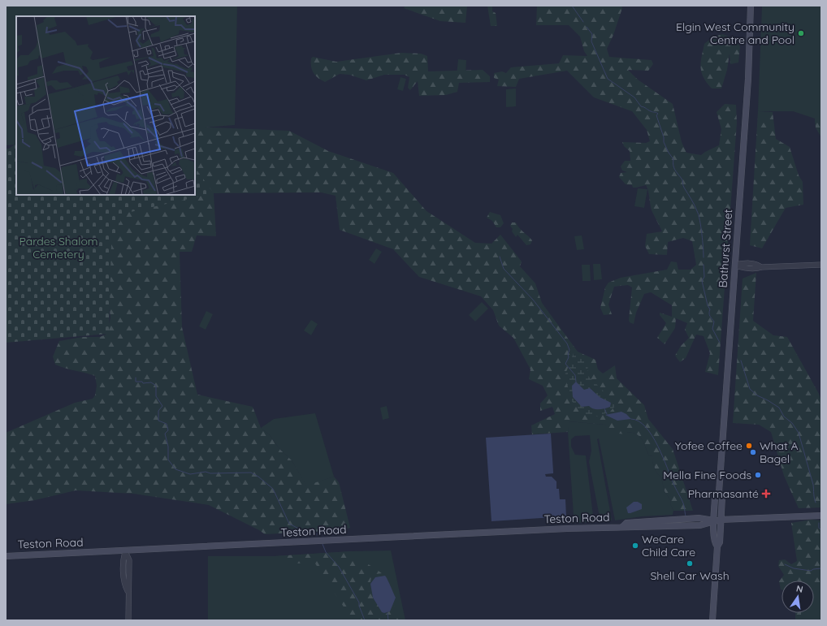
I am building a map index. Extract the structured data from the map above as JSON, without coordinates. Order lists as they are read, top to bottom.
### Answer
{
  "streets": {
    "main road": ["Bathurst Street", "Teston Road"]
  },
  "crossings": [
    ["Bathurst Street", "Teston Road"]
  ],
  "parks": ["Pardes Shalom Cemetery"],
  "places": {
    "other": [
      "Elgin West Community Centre and Pool",
      "Yofee Coffee",
      "What A Bagel",
      "Mella Fine Foods",
      "WeCare Child Care",
      "Shell Car Wash"
    ],
    "health": ["Pharmasanté"]
  },
  "north": "top"
}
